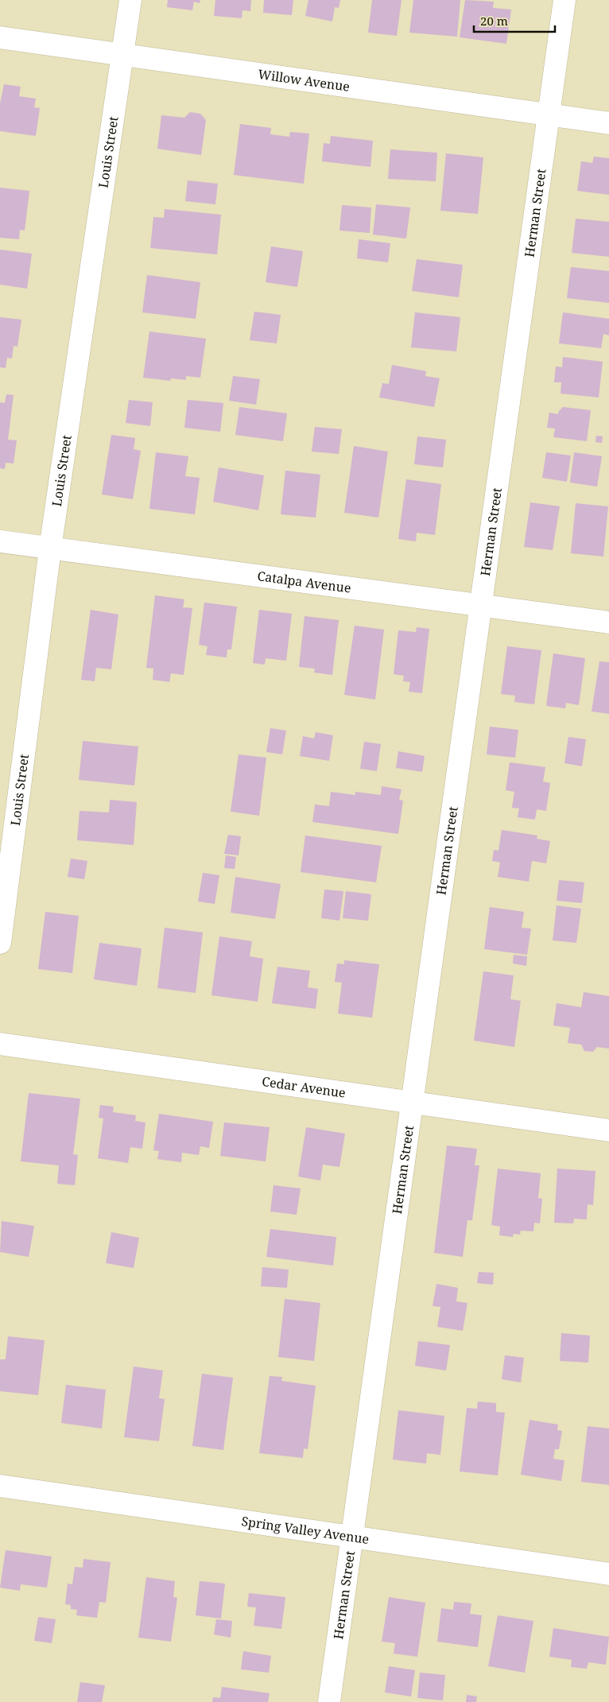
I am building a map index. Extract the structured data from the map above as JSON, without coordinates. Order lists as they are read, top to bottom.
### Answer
{
  "streets": {
    "street": [
      "Willow Avenue",
      "Louis Street",
      "Herman Street",
      "Catalpa Avenue",
      "Cedar Avenue",
      "Spring Valley Avenue"
    ]
  },
  "crossings": [
    ["Willow Avenue", "Louis Street"],
    ["Willow Avenue", "Herman Street"],
    ["Louis Street", "Catalpa Avenue"],
    ["Herman Street", "Catalpa Avenue"],
    ["Herman Street", "Cedar Avenue"],
    ["Herman Street", "Spring Valley Avenue"]
  ],
  "scale_bar": "20 m"
}
